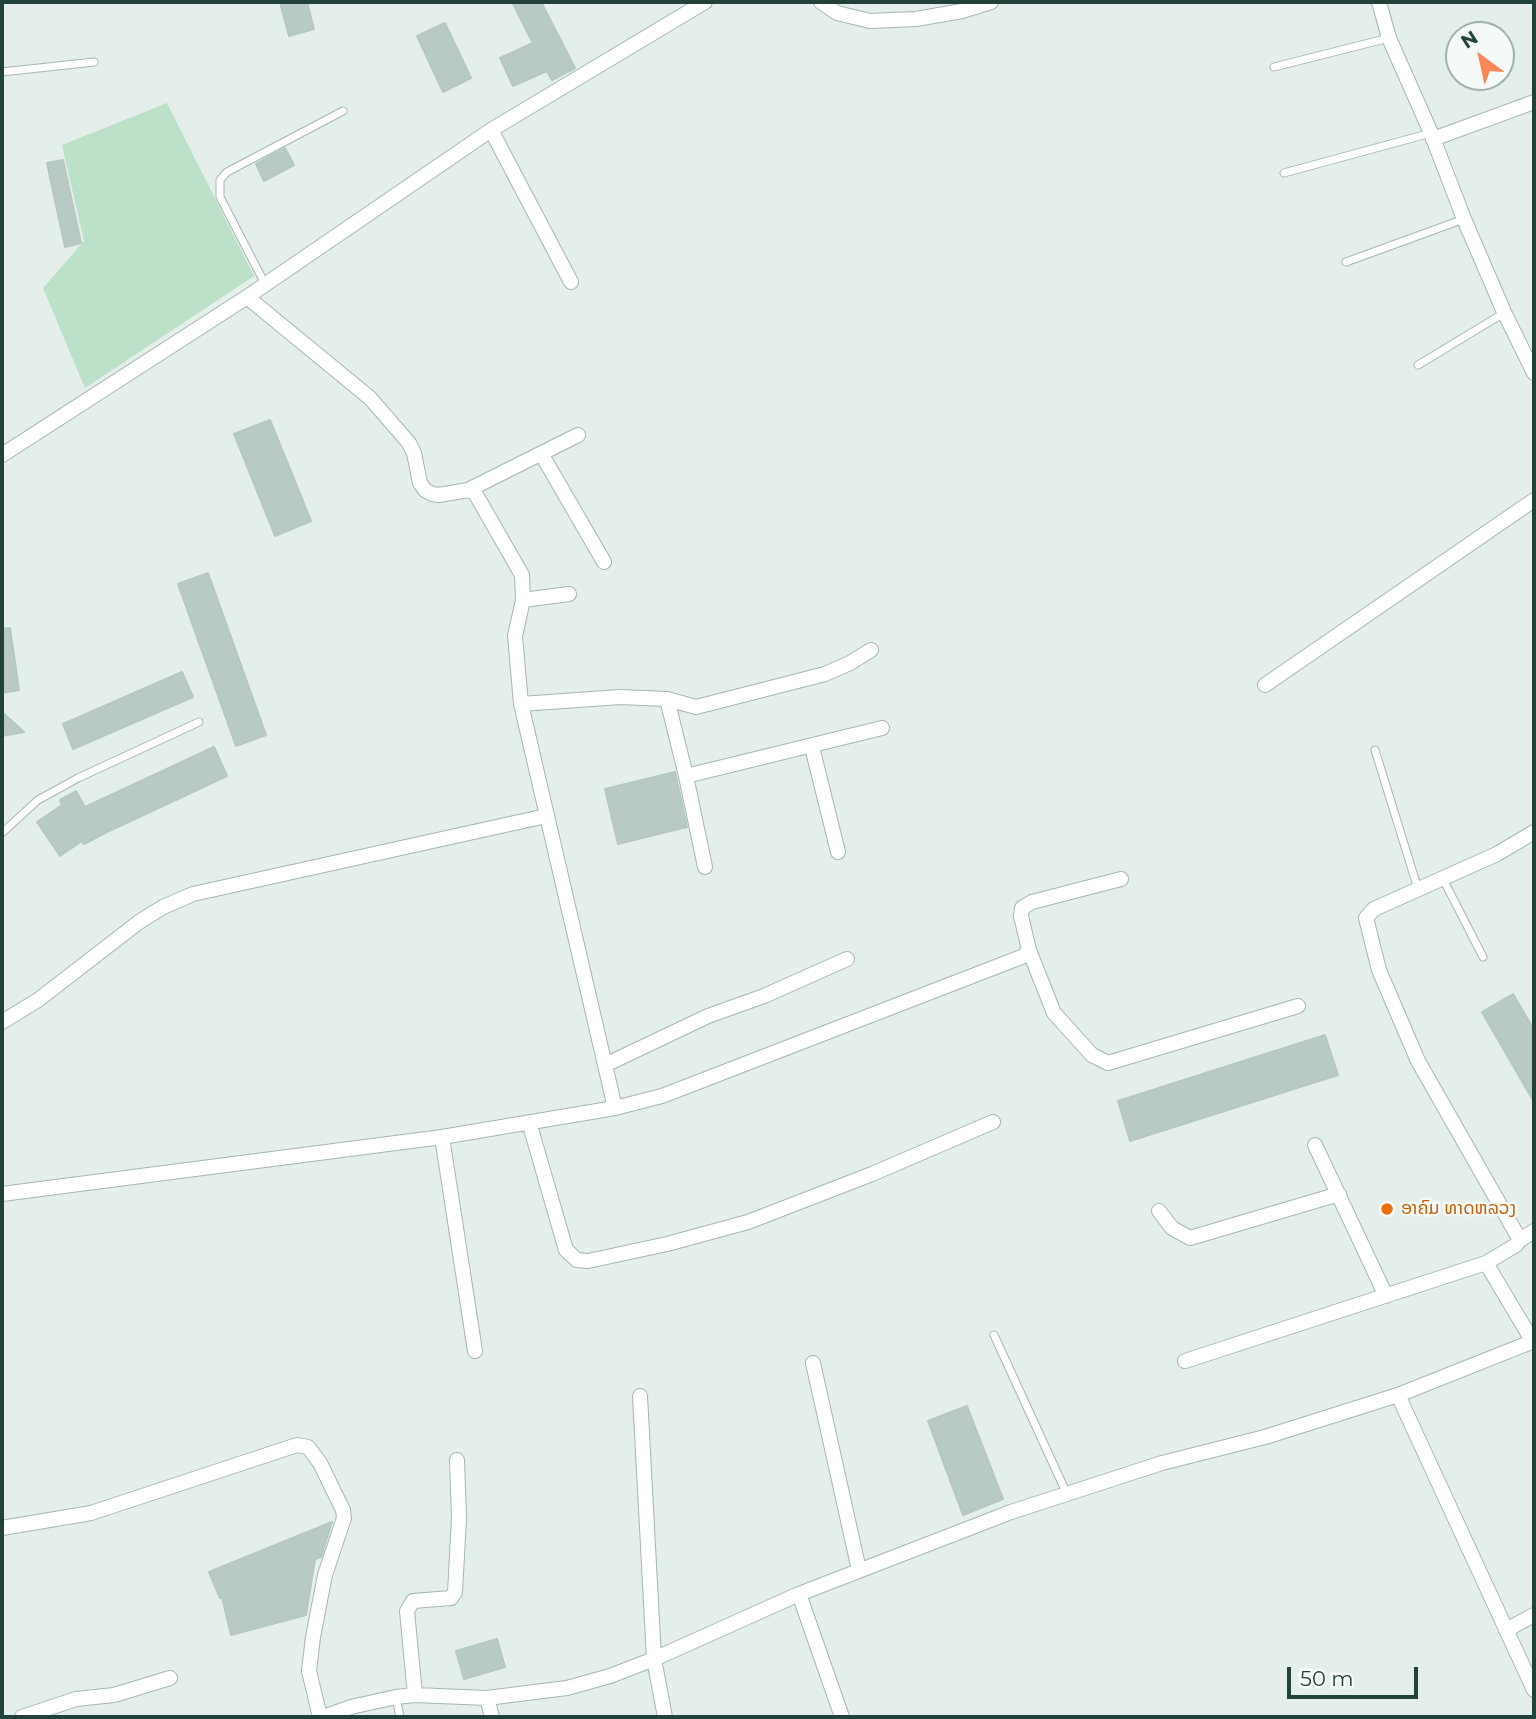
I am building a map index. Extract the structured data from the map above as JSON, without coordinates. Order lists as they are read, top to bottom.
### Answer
{
  "places": ["ອາຄົມ ທາດຫລວງ"],
  "scale_bar": "50 m",
  "north": "top left"
}
